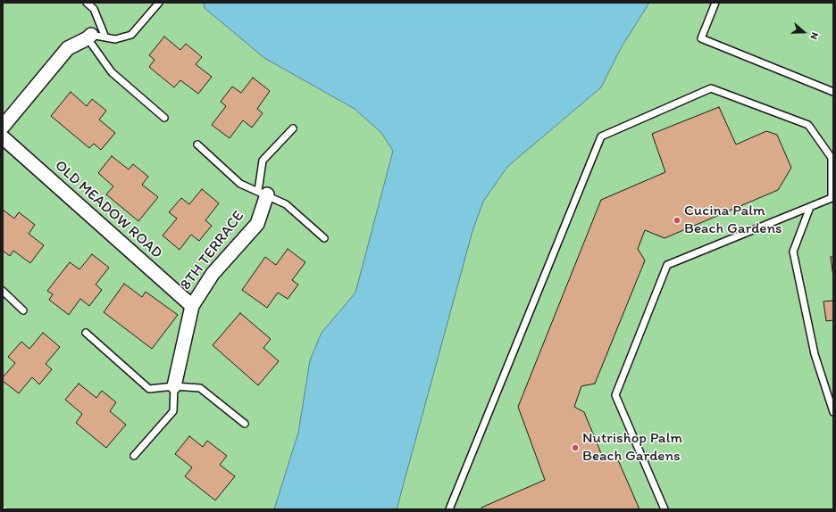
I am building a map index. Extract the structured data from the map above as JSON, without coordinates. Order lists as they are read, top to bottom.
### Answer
{
  "streets": {
    "street": ["OLD MEADOW ROAD", "8TH TERRACE"]
  },
  "crossings": [
    ["OLD MEADOW ROAD", "8TH TERRACE"]
  ],
  "places": ["Cucina Palm Beach Gardens", "Nutrishop Palm Beach Gardens"],
  "north": "right"
}
